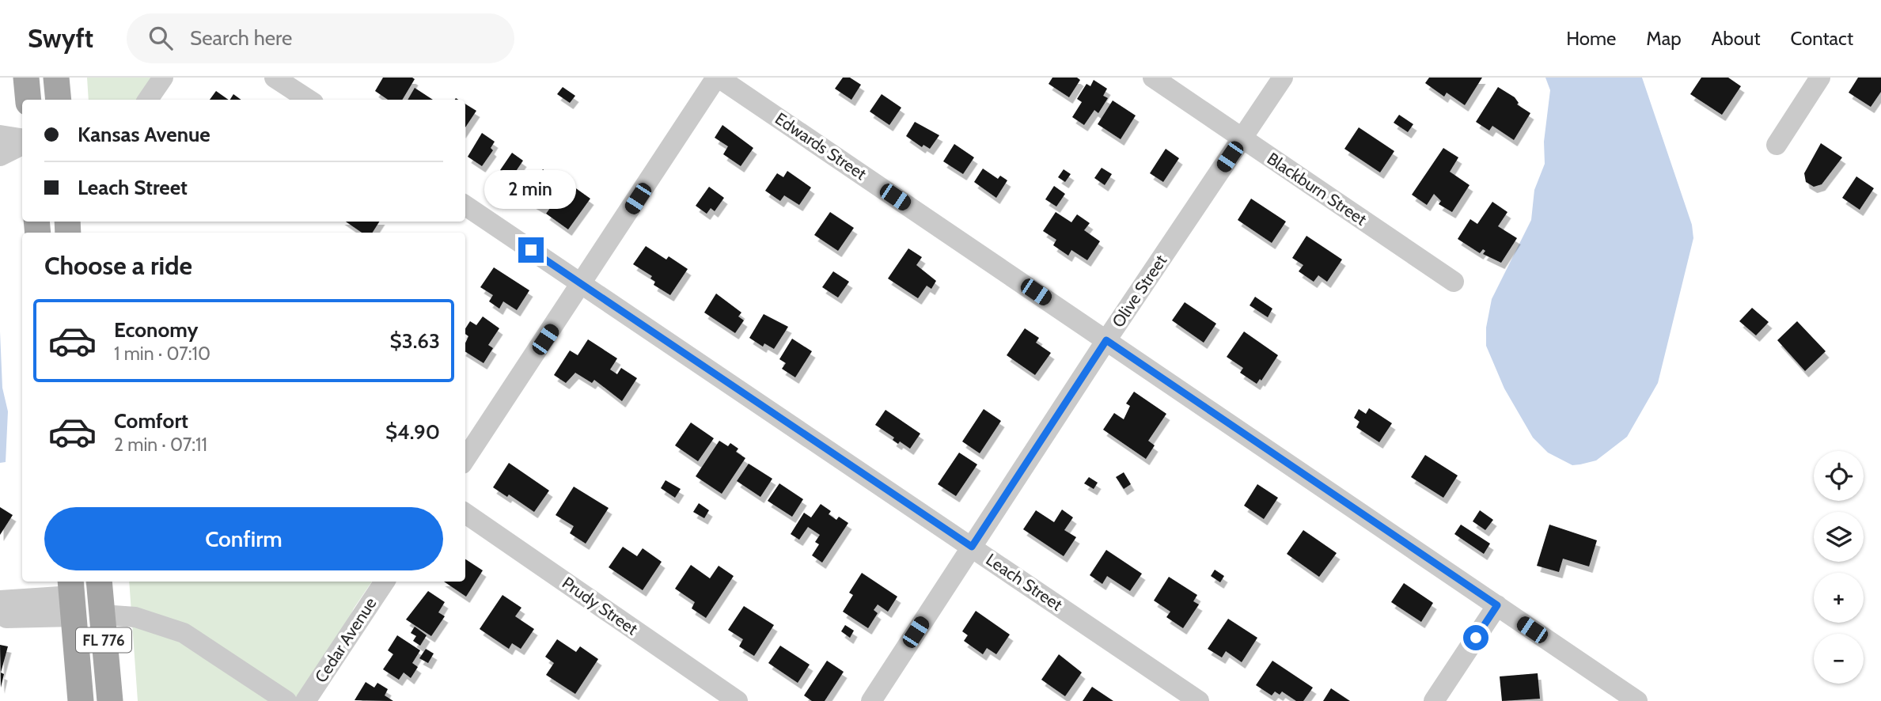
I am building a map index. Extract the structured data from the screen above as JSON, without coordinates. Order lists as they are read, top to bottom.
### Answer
{
  "streets": {
    "main road": ["FL 776"],
    "street": [
      "Edwards Street",
      "Blackburn Street",
      "Olive Street",
      "Leach Street",
      "Prudy Street",
      "Cedar Avenue"
    ]
  },
  "crossings": [
    ["Edwards Street", "Olive Street"],
    ["Blackburn Street", "Olive Street"],
    ["Olive Street", "Leach Street"]
  ],
  "page": {
    "header": "Swyft",
    "search": "Search here",
    "nav": [
      "Home",
      "Map",
      "About",
      "Contact"
    ],
    "banner": ["Kansas Avenue", "Leach Street"],
    "bubble": "2 min",
    "heading": "Choose a ride",
    "list": [
      {
        "name": "Economy",
        "note": "1 min · 07:10",
        "value": "$3.63"
      },
      {
        "name": "Comfort",
        "note": "2 min · 07:11",
        "value": "$4.90"
      }
    ],
    "map_buttons": ["+", "−"],
    "buttons": "Confirm"
  }
}
